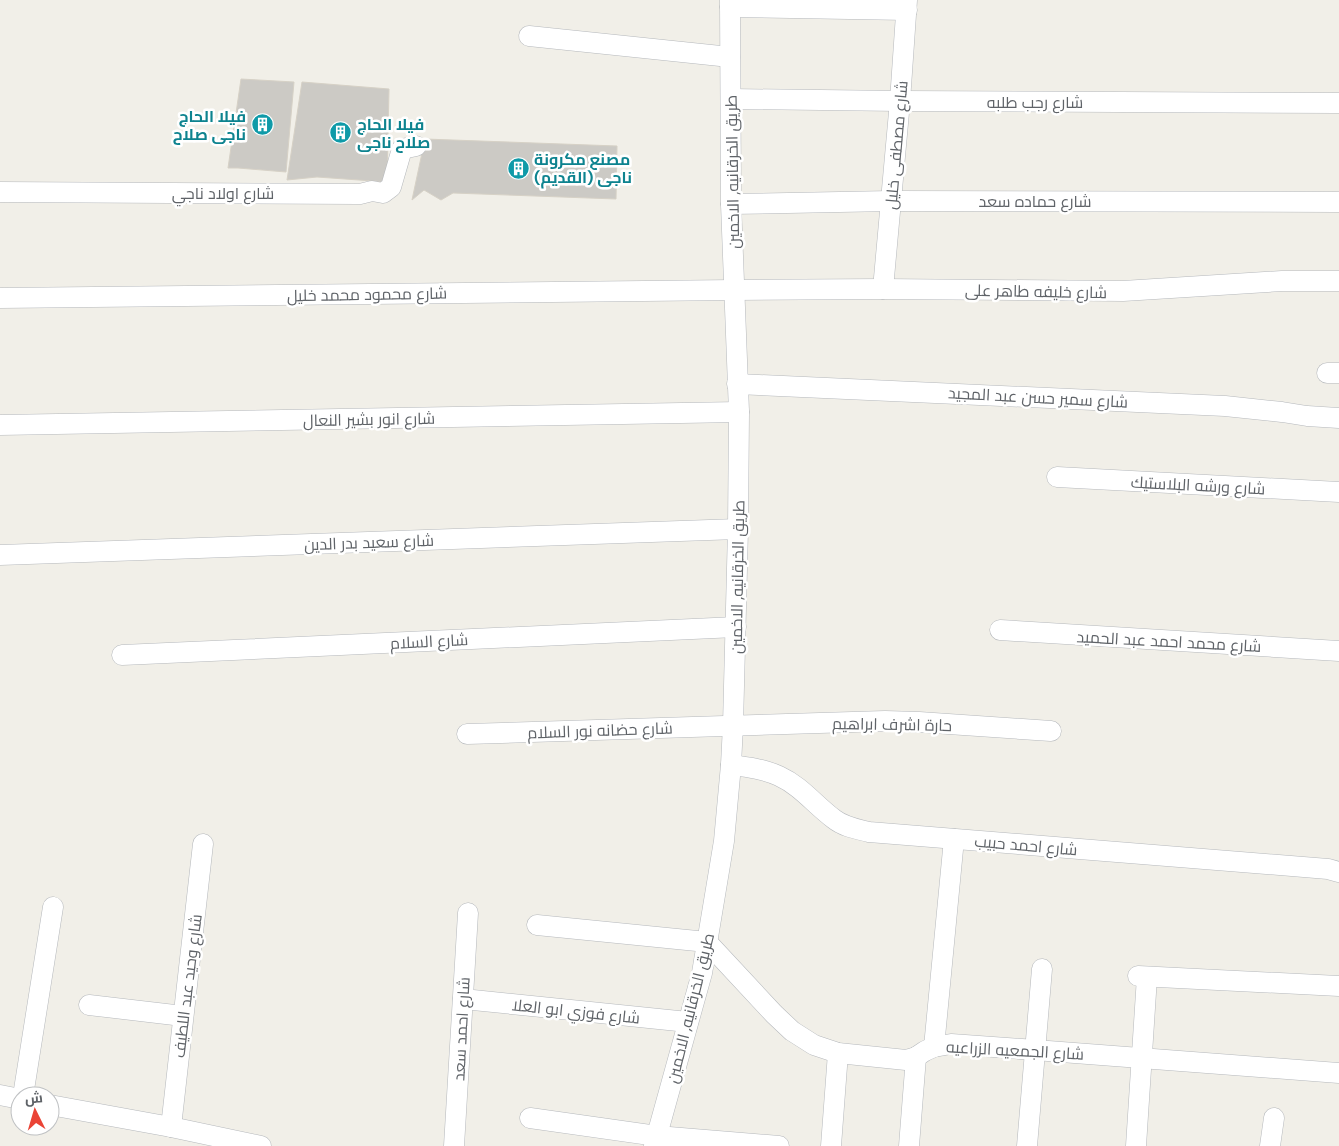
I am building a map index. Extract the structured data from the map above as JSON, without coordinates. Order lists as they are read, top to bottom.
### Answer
{
  "streets": {
    "street": [
      "شارع رجب طلبه",
      "شارع مصطفى خليل",
      "طريق الخرقانيه, الاخمين",
      "شارع اولاد ناجي",
      "شارع حماده سعد",
      "شارع خليفه طاهر على",
      "شارع محمود محمد خليل",
      "شارع سمير حسن عبد المجيد",
      "شارع انور بشير النعال",
      "شارع ورشه البلاستيك",
      "شارع سعيد بدر الدين",
      "شارع السلام",
      "شارع محمد احمد عبد الحميد",
      "حارة اشرف ابراهيم",
      "شارع حضانه نور السلام",
      "شارع احمد حبيب",
      "شارع وحيد عبد اللطيف",
      "شارع فوزي ابو العلا",
      "شارع احمد سعد",
      "شارع الجمعيه الزراعيه"
    ]
  },
  "crossings": [
    ["شارع رجب طلبه", "شارع مصطفى خليل"],
    ["شارع رجب طلبه", "طريق الخرقانيه, الاخمين"],
    ["شارع مصطفى خليل", "شارع حماده سعد"],
    ["شارع مصطفى خليل", "شارع خليفه طاهر على"],
    ["طريق الخرقانيه, الاخمين", "شارع حماده سعد"],
    ["طريق الخرقانيه, الاخمين", "شارع خليفه طاهر على"],
    ["طريق الخرقانيه, الاخمين", "شارع محمود محمد خليل"],
    ["طريق الخرقانيه, الاخمين", "شارع سمير حسن عبد المجيد"],
    ["طريق الخرقانيه, الاخمين", "شارع انور بشير النعال"],
    ["طريق الخرقانيه, الاخمين", "شارع سعيد بدر الدين"],
    ["طريق الخرقانيه, الاخمين", "شارع السلام"],
    ["طريق الخرقانيه, الاخمين", "حارة اشرف ابراهيم"],
    ["طريق الخرقانيه, الاخمين", "شارع حضانه نور السلام"],
    ["طريق الخرقانيه, الاخمين", "شارع احمد حبيب"],
    ["طريق الخرقانيه, الاخمين", "شارع فوزي ابو العلا"],
    ["طريق الخرقانيه, الاخمين", "شارع الجمعيه الزراعيه"],
    ["شارع خليفه طاهر على", "شارع محمود محمد خليل"],
    ["حارة اشرف ابراهيم", "شارع حضانه نور السلام"],
    ["شارع فوزي ابو العلا", "شارع احمد سعد"]
  ],
  "places": {
    "building": ["فيلا الحاج ناجى صلاح", "فيلا الحاج صلاح ناجى", "مصنع مكرونة ناجى (القديم)"]
  },
  "north": "top"
}
